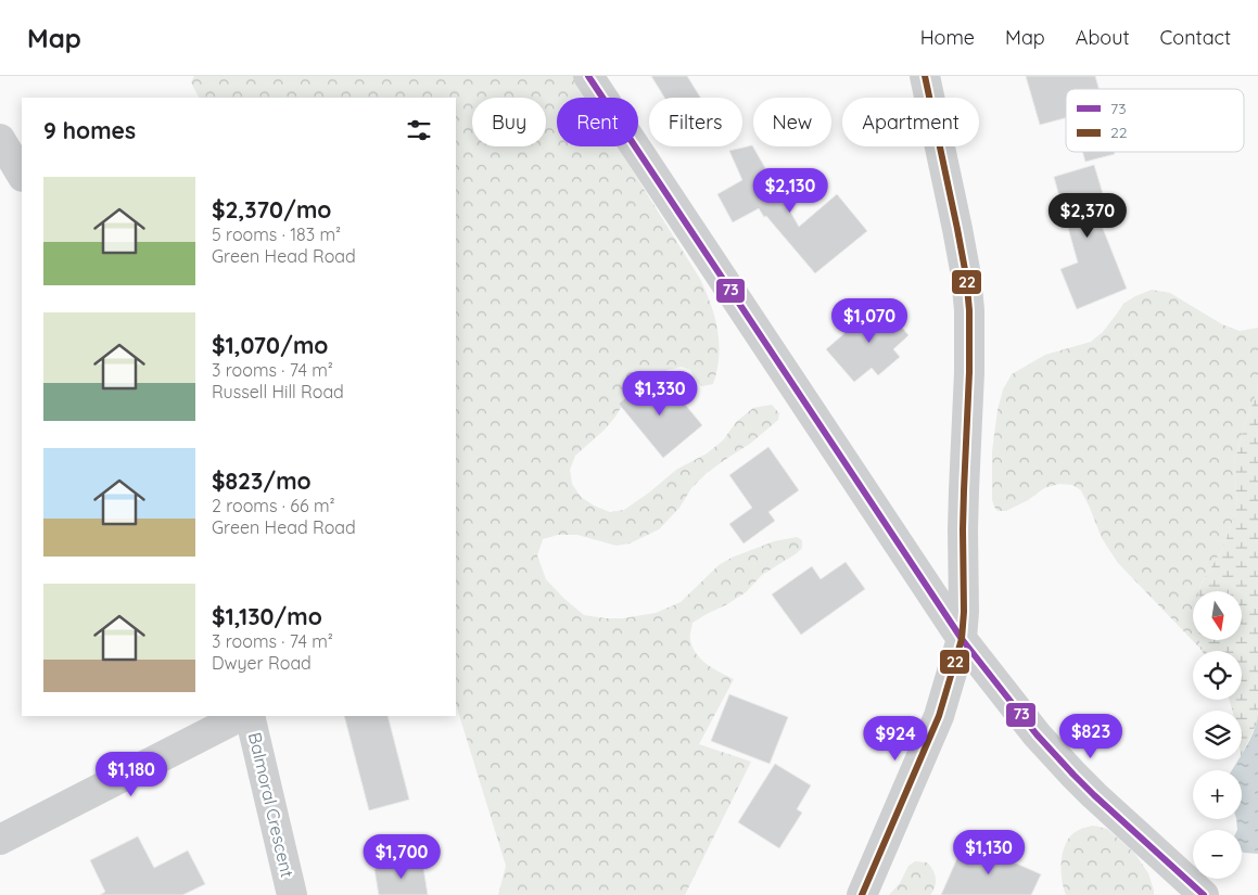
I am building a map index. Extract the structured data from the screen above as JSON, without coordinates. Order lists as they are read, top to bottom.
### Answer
{
  "streets": {
    "street": ["Balmoral Crescent"]
  },
  "lines": ["transit line 73", "transit line 22"],
  "legend": ["73", "22"],
  "north": "bottom",
  "page": {
    "header": "Map",
    "nav": [
      "Home",
      "Map",
      "About",
      "Contact"
    ],
    "chip": [
      "Buy",
      "Rent",
      "Filters",
      "New",
      "Apartment"
    ],
    "heading": "9 homes",
    "list": [
      {
        "name": "$2,370/mo",
        "note": "5 rooms · 183 m² · Green Head Road"
      },
      {
        "name": "$1,070/mo",
        "note": "3 rooms · 74 m² · Russell Hill Road"
      },
      {
        "name": "$823/mo",
        "note": "2 rooms · 66 m² · Green Head Road"
      },
      {
        "name": "$1,130/mo",
        "note": "3 rooms · 74 m² · Dwyer Road"
      }
    ],
    "price": [
      "$2,130",
      "$2,370",
      "$1,070",
      "$1,330",
      "$823",
      "$924",
      "$1,180",
      "$1,130",
      "$1,700"
    ],
    "map_buttons": ["+", "−"]
  }
}
